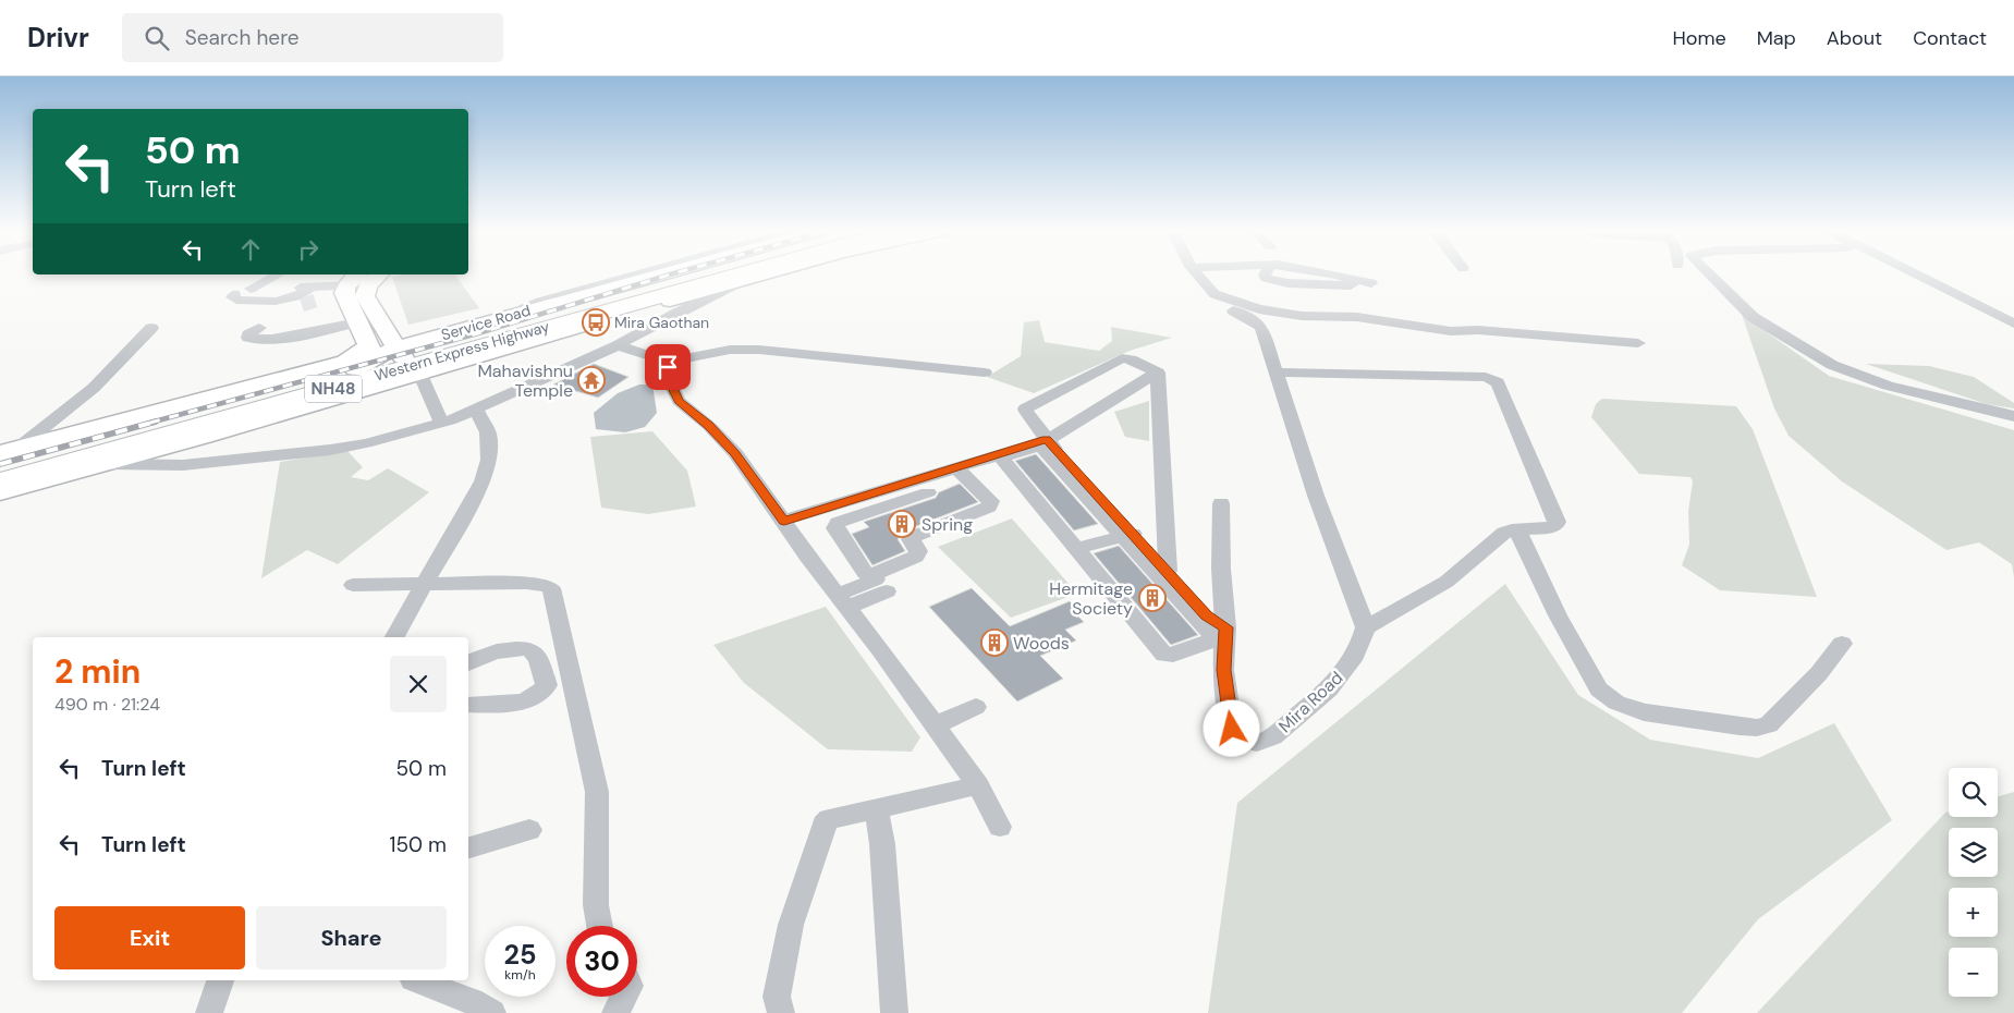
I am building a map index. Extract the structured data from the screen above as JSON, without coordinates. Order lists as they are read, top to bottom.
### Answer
{
  "streets": {
    "highway": ["Western Express Highway", "NH48"],
    "main road": ["Service Road"],
    "street": ["Mira Road"]
  },
  "crossings": [
    ["Service Road", "Western Express Highway"]
  ],
  "places": {
    "bus stop": ["Mira Gaothan"],
    "temple": ["Mahavishnu Temple"],
    "building": ["Spring", "Hermitage Society", "Woods"]
  },
  "page": {
    "header": "Drivr",
    "search": "Search here",
    "nav": [
      "Home",
      "Map",
      "About",
      "Contact"
    ],
    "turn": ["50 m", "Turn left"],
    "heading": ["2 min", "490 m · 21:24"],
    "list": [
      {
        "name": "Turn left",
        "value": "50 m"
      },
      {
        "name": "Turn left",
        "value": "150 m"
      }
    ],
    "map_buttons": ["+", "−"],
    "buttons": ["Exit", "Share"],
    "speed": "25 km/h",
    "limit": "30"
  }
}
